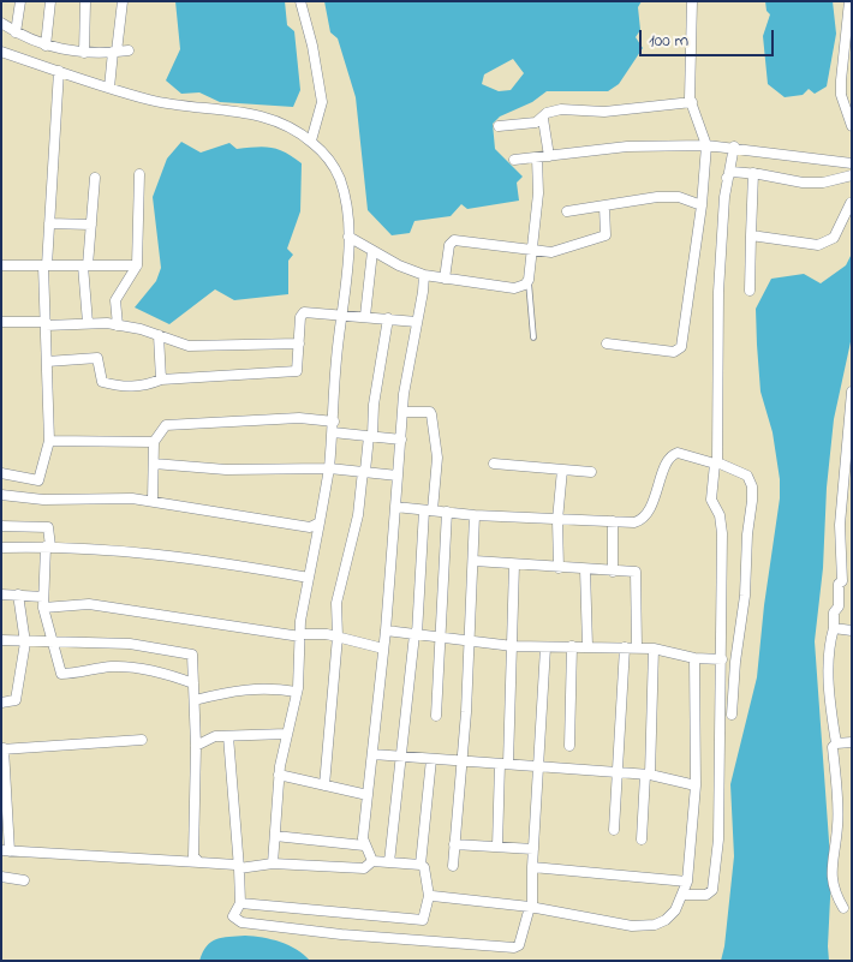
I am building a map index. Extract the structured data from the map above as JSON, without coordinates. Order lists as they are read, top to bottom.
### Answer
{
  "scale_bar": "100 m"
}
